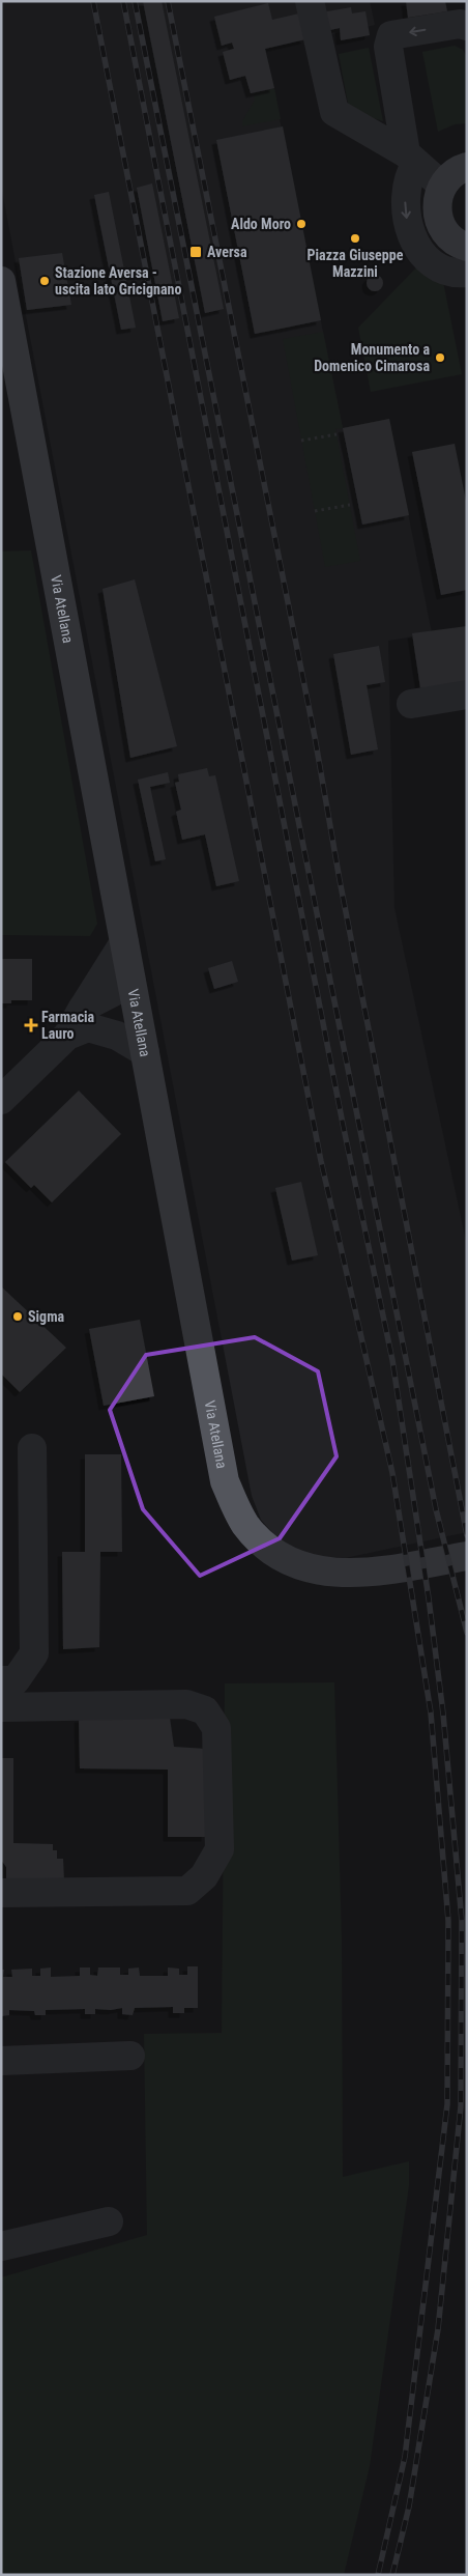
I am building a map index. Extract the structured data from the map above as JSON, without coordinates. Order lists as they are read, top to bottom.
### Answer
{
  "streets": {
    "main road": ["Via Atellana"]
  },
  "places": {
    "other": [
      "Aldo Moro",
      "Piazza Giuseppe Mazzini",
      "Stazione Aversa - uscita lato Gricignano",
      "Monumento a Domenico Cimarosa",
      "Sigma"
    ],
    "transit": ["Aversa"],
    "health": ["Farmacia Lauro"]
  }
}
